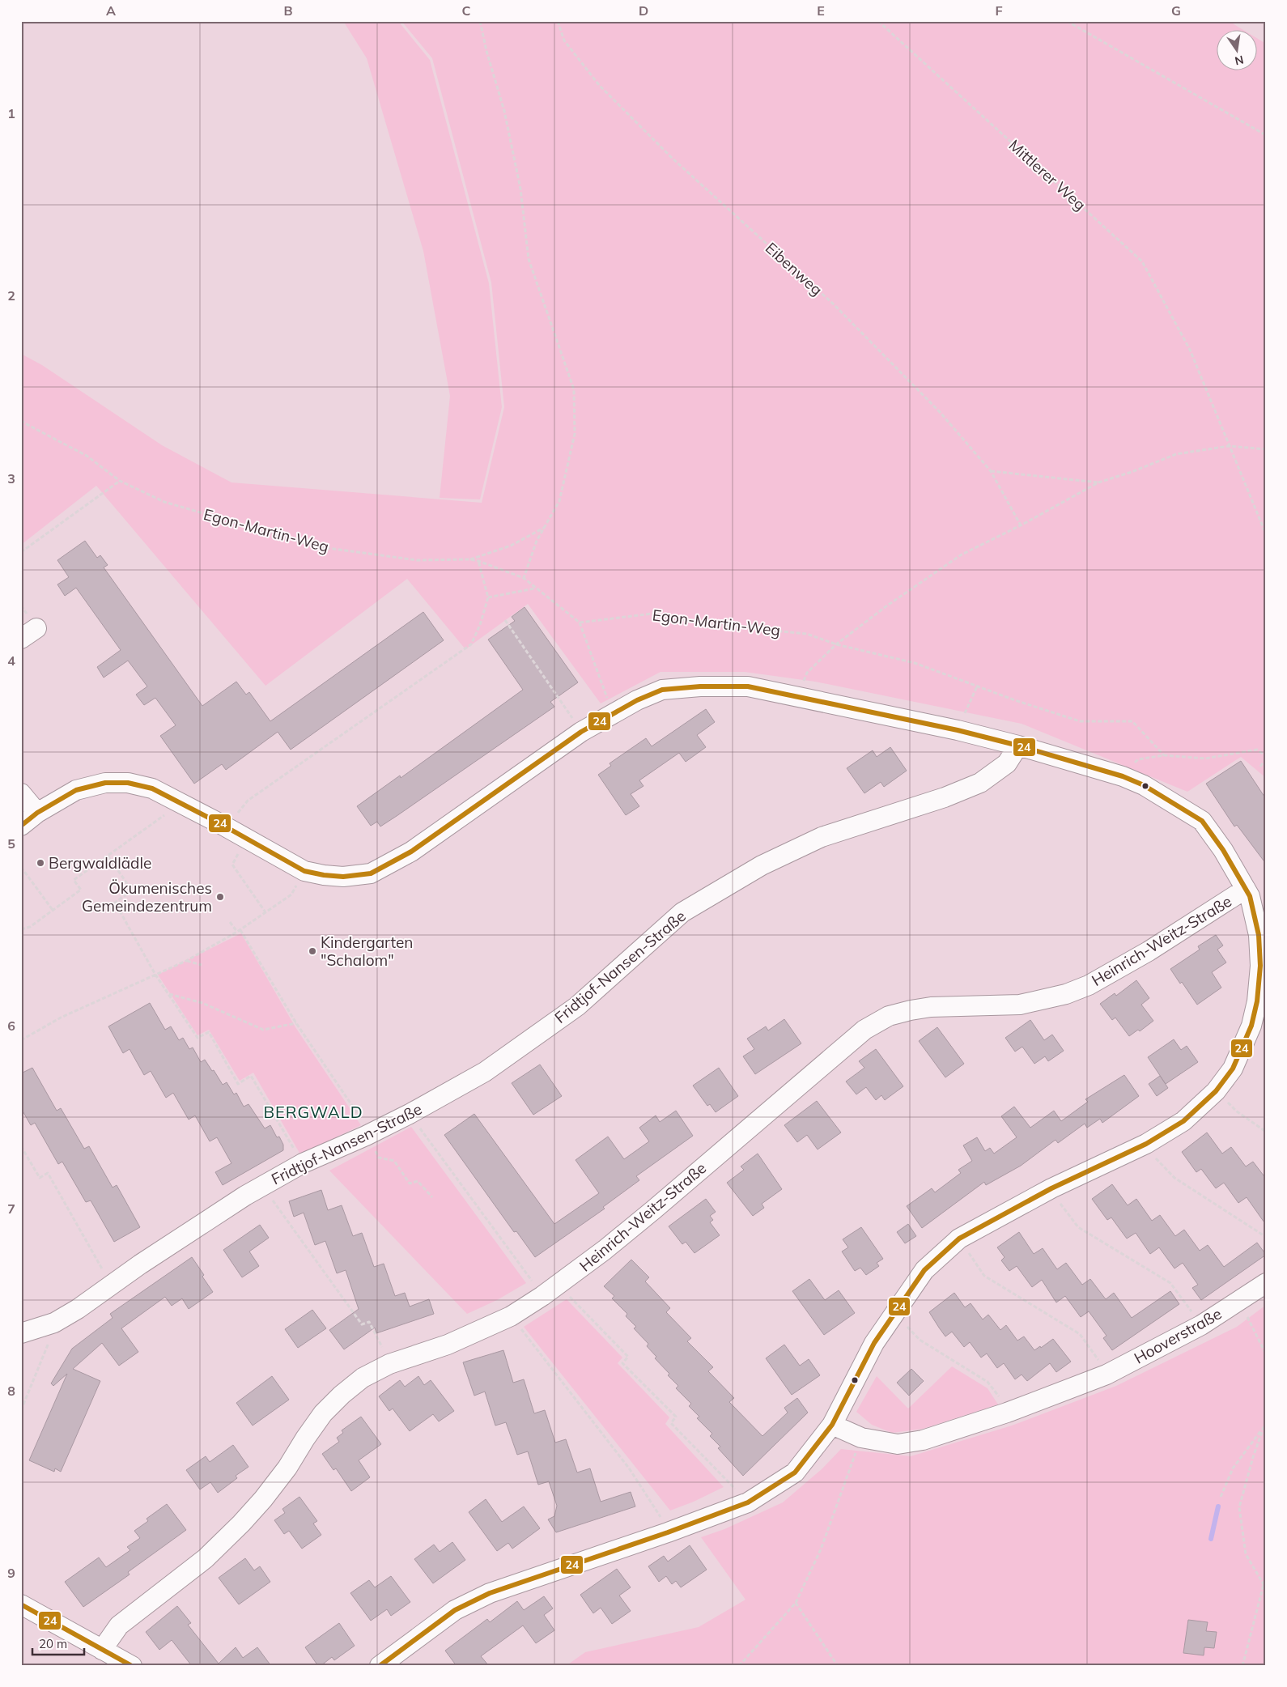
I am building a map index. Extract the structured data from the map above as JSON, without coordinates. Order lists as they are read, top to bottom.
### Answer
{
  "streets": {
    "street": ["Heinrich-Weitz-Straße", "Fridtjof-Nansen-Straße", "Hooverstraße"],
    "path": ["Mittlerer Weg", "Eibenweg", "Egon-Martin-Weg"]
  },
  "districts": ["BERGWALD"],
  "places": ["Bergwaldlädle", "Ökumenisches Gemeindezentrum", "Kindergarten \"Schalom\""],
  "lines": ["transit line 24"],
  "scale_bar": "20 m",
  "north": "bottom",
  "grid": {
    "columns": [
      "A",
      "B",
      "C",
      "D",
      "E",
      "F",
      "G"
    ],
    "rows": [
      "1",
      "2",
      "3",
      "4",
      "5",
      "6",
      "7",
      "8",
      "9"
    ]
  }
}
